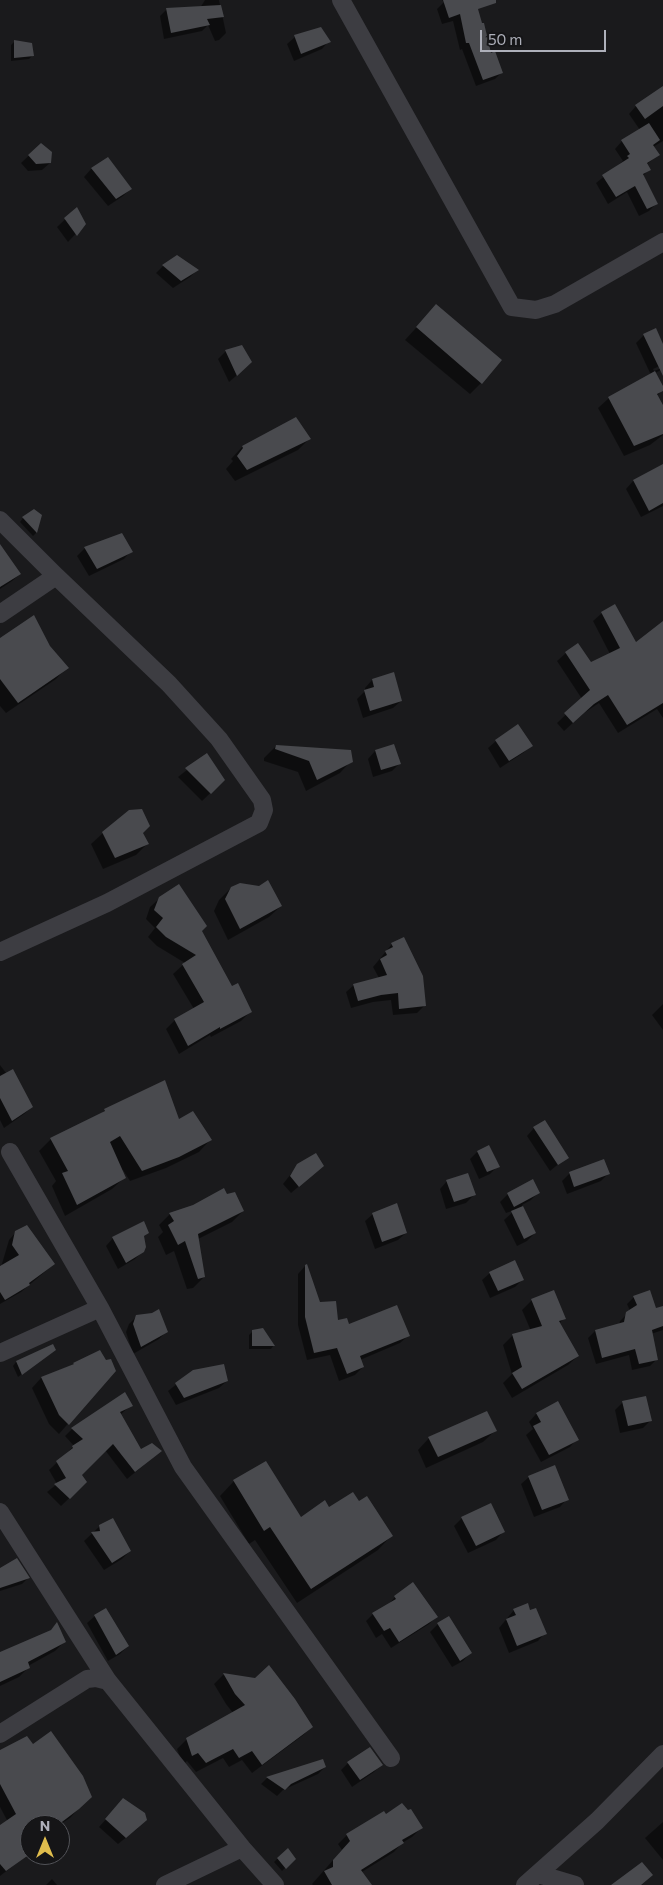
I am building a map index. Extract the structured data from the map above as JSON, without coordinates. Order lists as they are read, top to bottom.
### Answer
{
  "scale_bar": "50 m",
  "north": "top"
}
